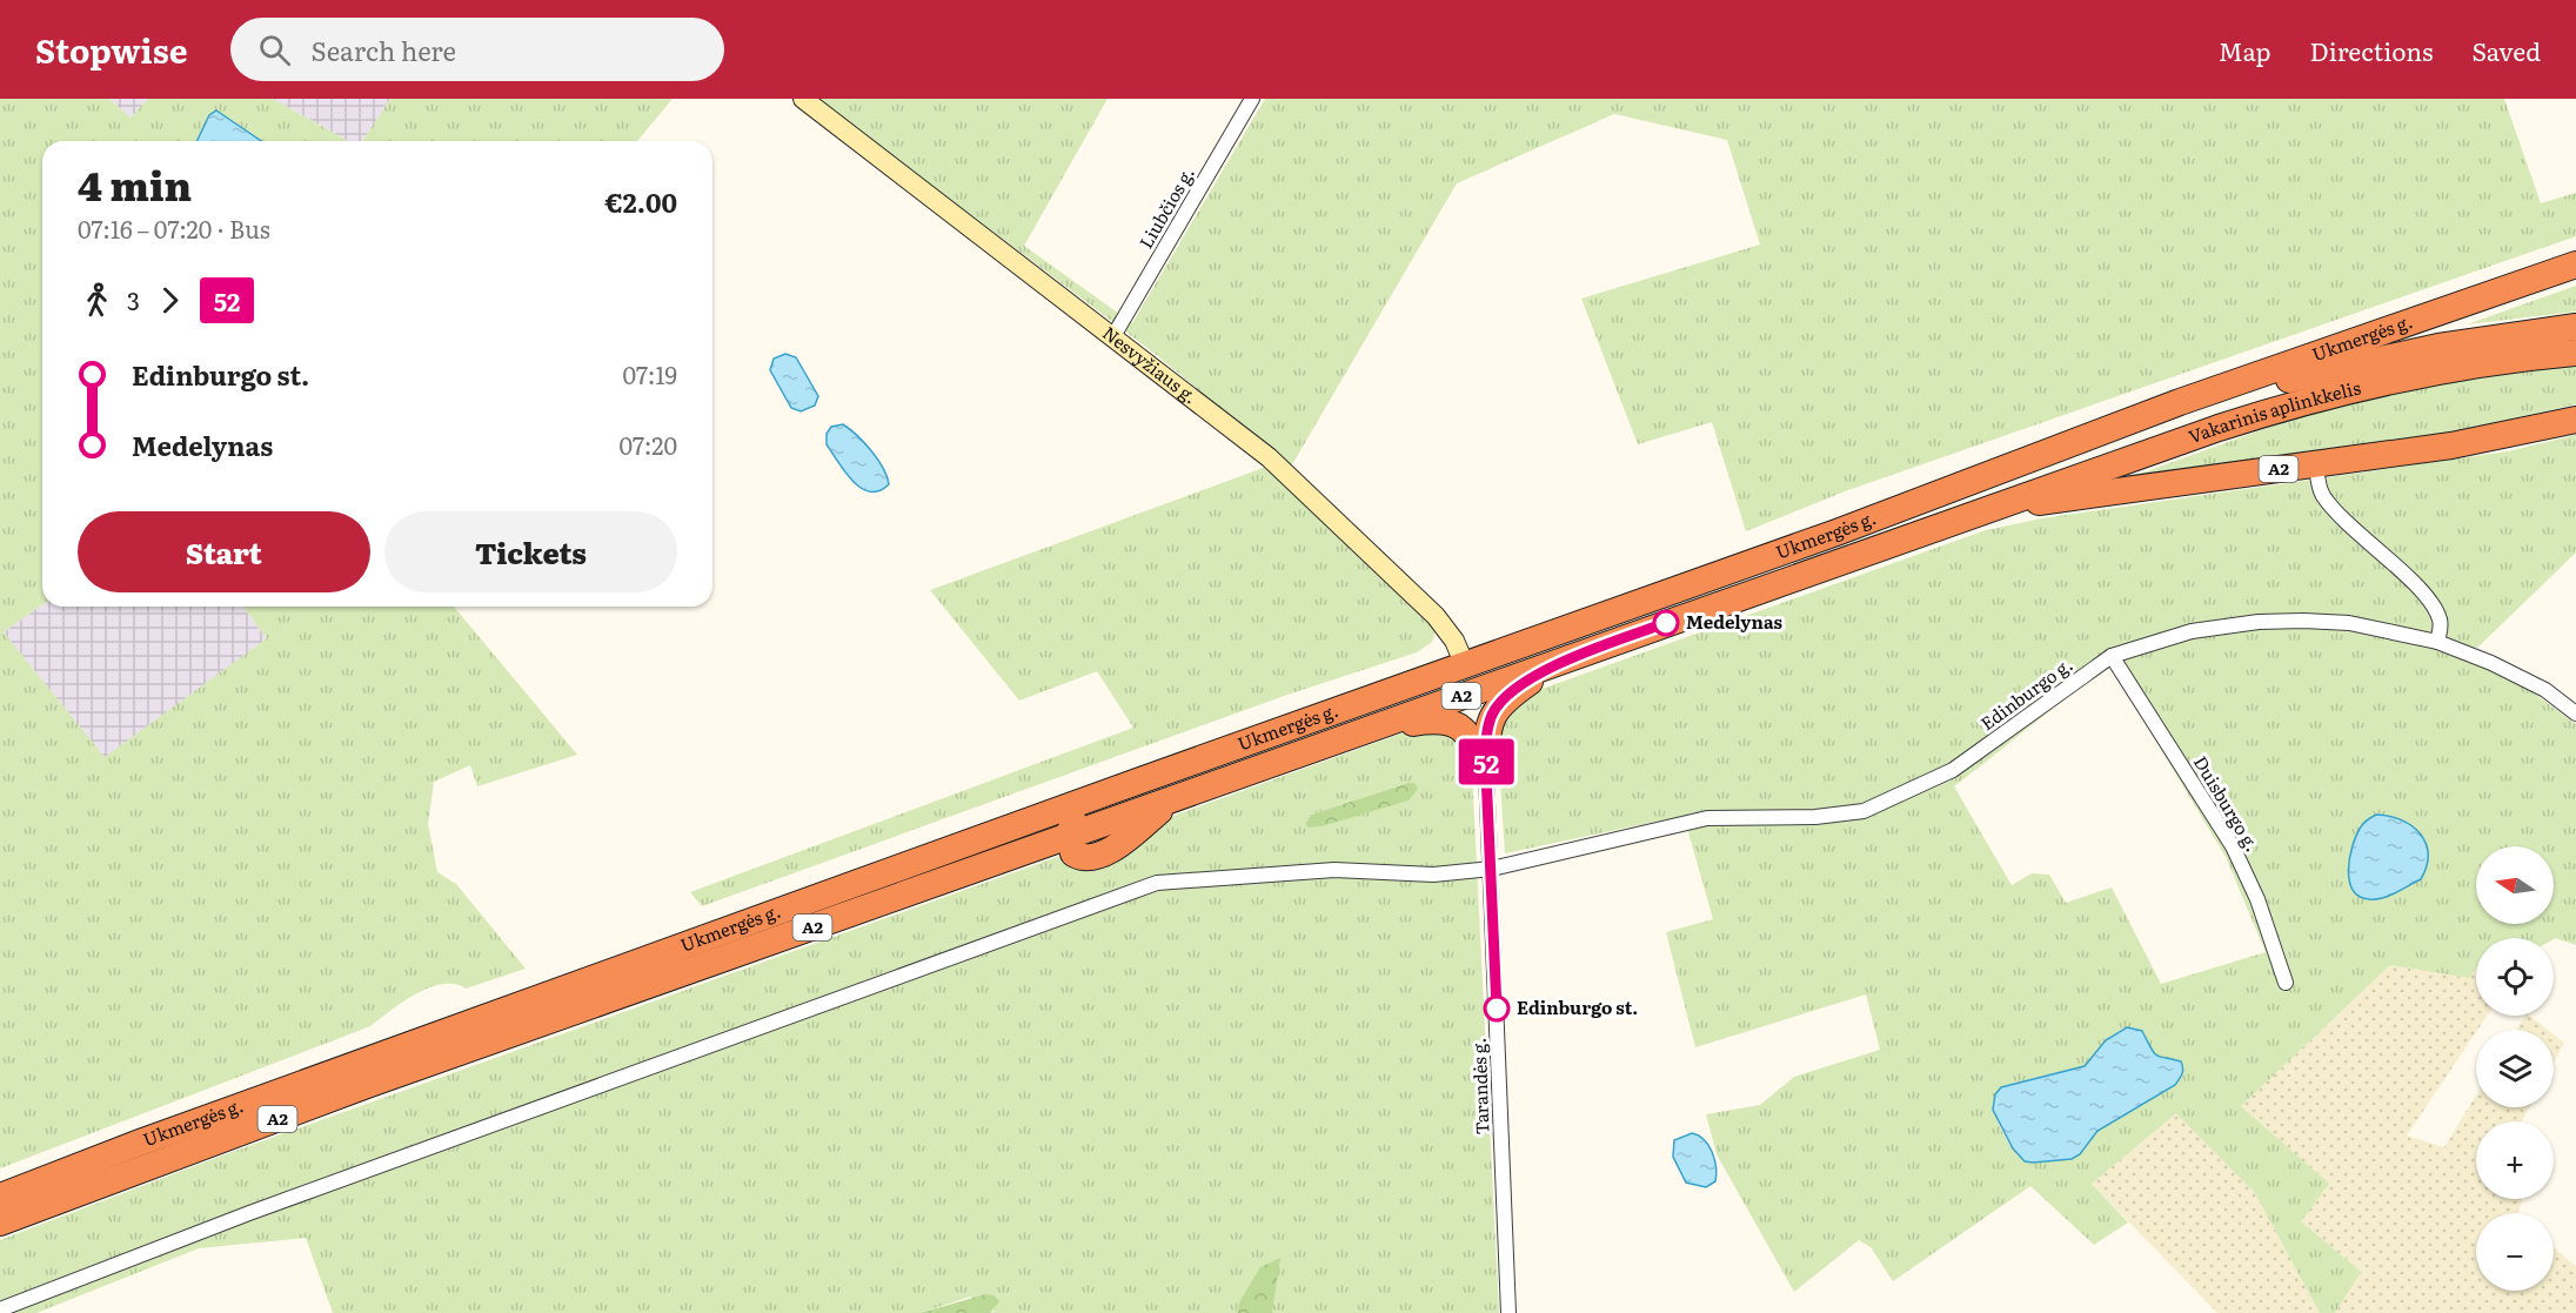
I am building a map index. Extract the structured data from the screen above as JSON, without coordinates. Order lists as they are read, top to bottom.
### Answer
{
  "streets": {
    "highway": ["Ukmergės g.", "Vakarinis aplinkkelis", "A2"],
    "street": [
      "Liubčios g.",
      "Nesvyžiaus g.",
      "Edinburgo g.",
      "Duisburgo g.",
      "Tarandės g."
    ]
  },
  "crossings": [
    ["Liubčios g.", "Nesvyžiaus g."],
    ["Ukmergės g.", "Nesvyžiaus g."],
    ["Ukmergės g.", "Vakarinis aplinkkelis"],
    ["Ukmergės g.", "A2"],
    ["Vakarinis aplinkkelis", "A2"],
    ["Edinburgo g.", "Duisburgo g."],
    ["Edinburgo g.", "Tarandės g."]
  ],
  "places": ["Medelynas", "Edinburgo st."],
  "lines": ["bus line 52"],
  "north": "left",
  "page": {
    "header": "Stopwise",
    "search": "Search here",
    "nav": ["Map", "Directions", "Saved"],
    "on_map": "52",
    "heading": ["4 min", "07:16 – 07:20 · Bus", "€2.00"],
    "legs": ["3", "52"],
    "list": [
      {
        "name": "Edinburgo st.",
        "value": "07:19"
      },
      {
        "name": "Medelynas",
        "value": "07:20"
      }
    ],
    "buttons": ["Start", "Tickets"],
    "map_buttons": ["+", "−"]
  }
}
